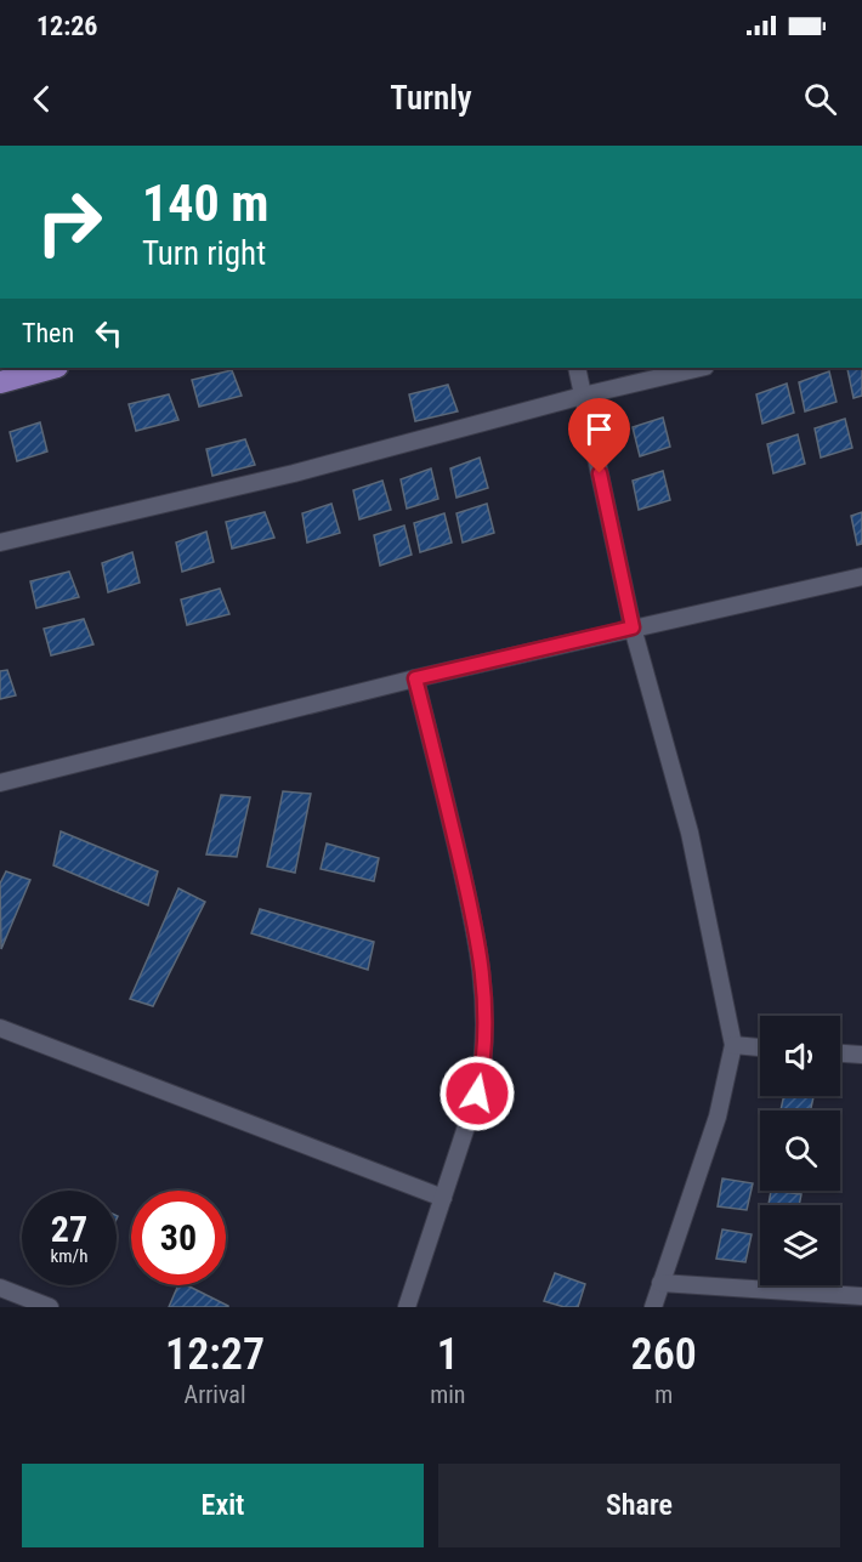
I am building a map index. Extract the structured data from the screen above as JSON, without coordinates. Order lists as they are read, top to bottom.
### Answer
{
  "page": {
    "status": "12:26",
    "header": "Turnly",
    "turn": ["140 m", "Turn right"],
    "then": "Then",
    "speed": "27 km/h",
    "limit": "30",
    "eta": [
      "12:27",
      "Arrival",
      "1",
      "min",
      "260",
      "m"
    ],
    "buttons": ["Exit", "Share"]
  }
}
